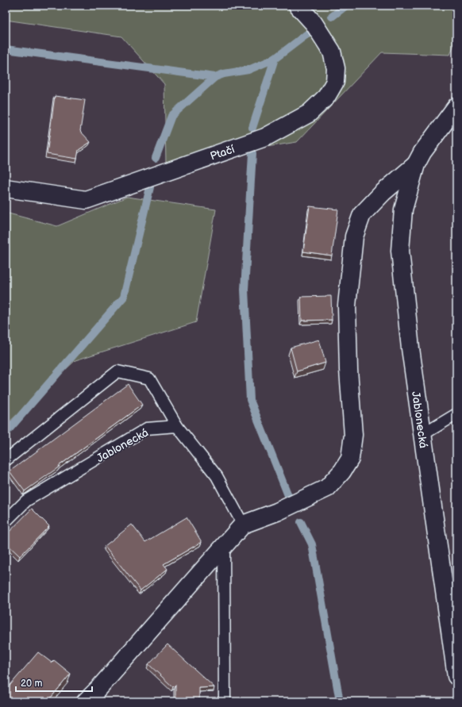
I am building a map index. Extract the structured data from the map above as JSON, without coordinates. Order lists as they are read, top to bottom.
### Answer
{
  "streets": {
    "street": ["Ptačí", "Jablonecká"]
  },
  "scale_bar": "20 m"
}
